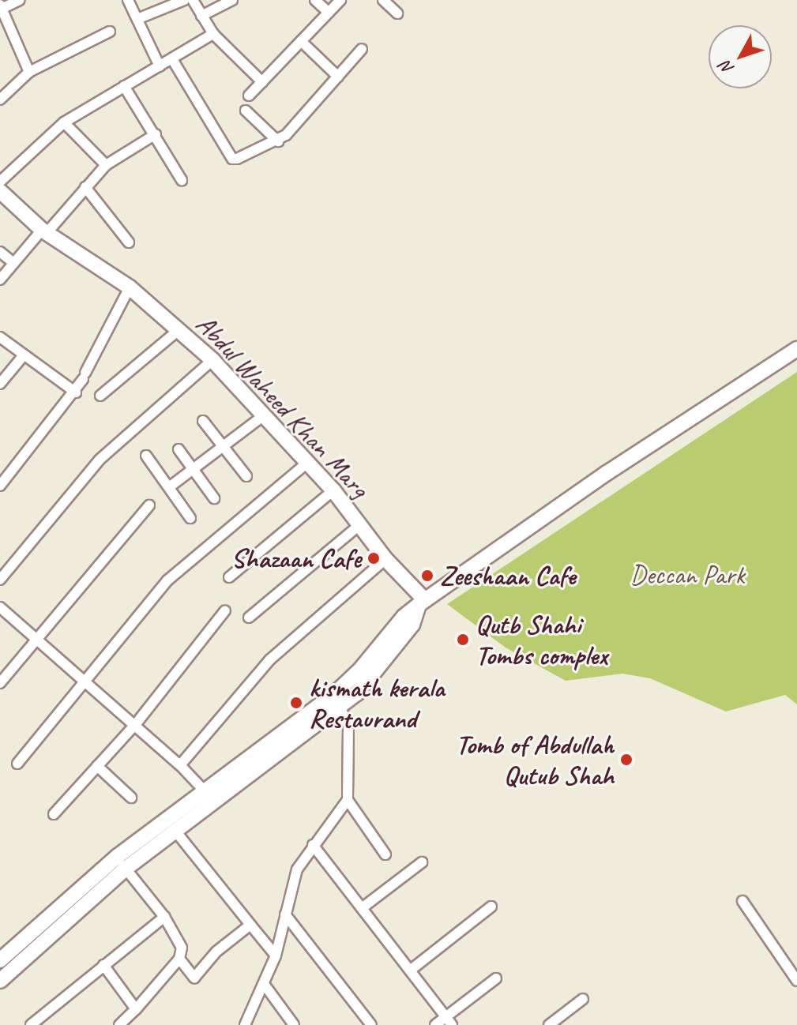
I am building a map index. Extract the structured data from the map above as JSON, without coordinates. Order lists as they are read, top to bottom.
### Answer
{
  "streets": {
    "street": ["Abdul Waheed Khan Marg"]
  },
  "parks": ["Deccan Park"],
  "places": [
    "Shazaan Cafe",
    "Zeeshaan Cafe",
    "Qutb Shahi Tombs complex",
    "kismath kerala Restaurand",
    "Tomb of Abdullah Qutub Shah"
  ],
  "north": "bottom left"
}
